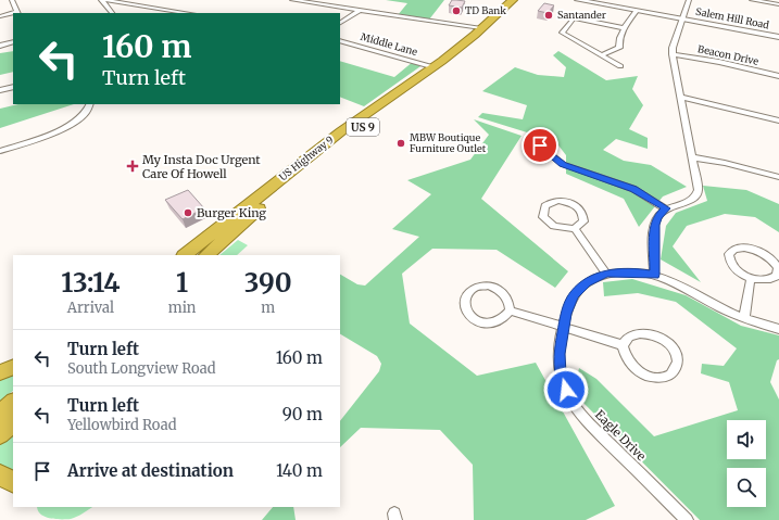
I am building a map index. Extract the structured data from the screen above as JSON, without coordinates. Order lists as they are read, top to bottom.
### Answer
{
  "streets": {
    "highway": ["US 9", "US Highway 9"],
    "street": [
      "Salem Hill Road",
      "Middle Lane",
      "Beacon Drive",
      "Eagle Drive"
    ]
  },
  "crossings": [
    ["Middle Lane", "US Highway 9"]
  ],
  "places": {
    "other": [
      "TD Bank",
      "Santander",
      "MBW Boutique Furniture Outlet",
      "Burger King"
    ],
    "health": ["My Insta Doc Urgent Care Of Howell"]
  },
  "page": {
    "turn": ["160 m", "Turn left"],
    "eta": [
      "13:14",
      "Arrival",
      "1",
      "min",
      "390",
      "m"
    ],
    "list": [
      {
        "name": "Turn left",
        "note": "South Longview Road",
        "value": "160 m"
      },
      {
        "name": "Turn left",
        "note": "Yellowbird Road",
        "value": "90 m"
      },
      {
        "name": "Arrive at destination",
        "value": "140 m"
      }
    ]
  }
}
